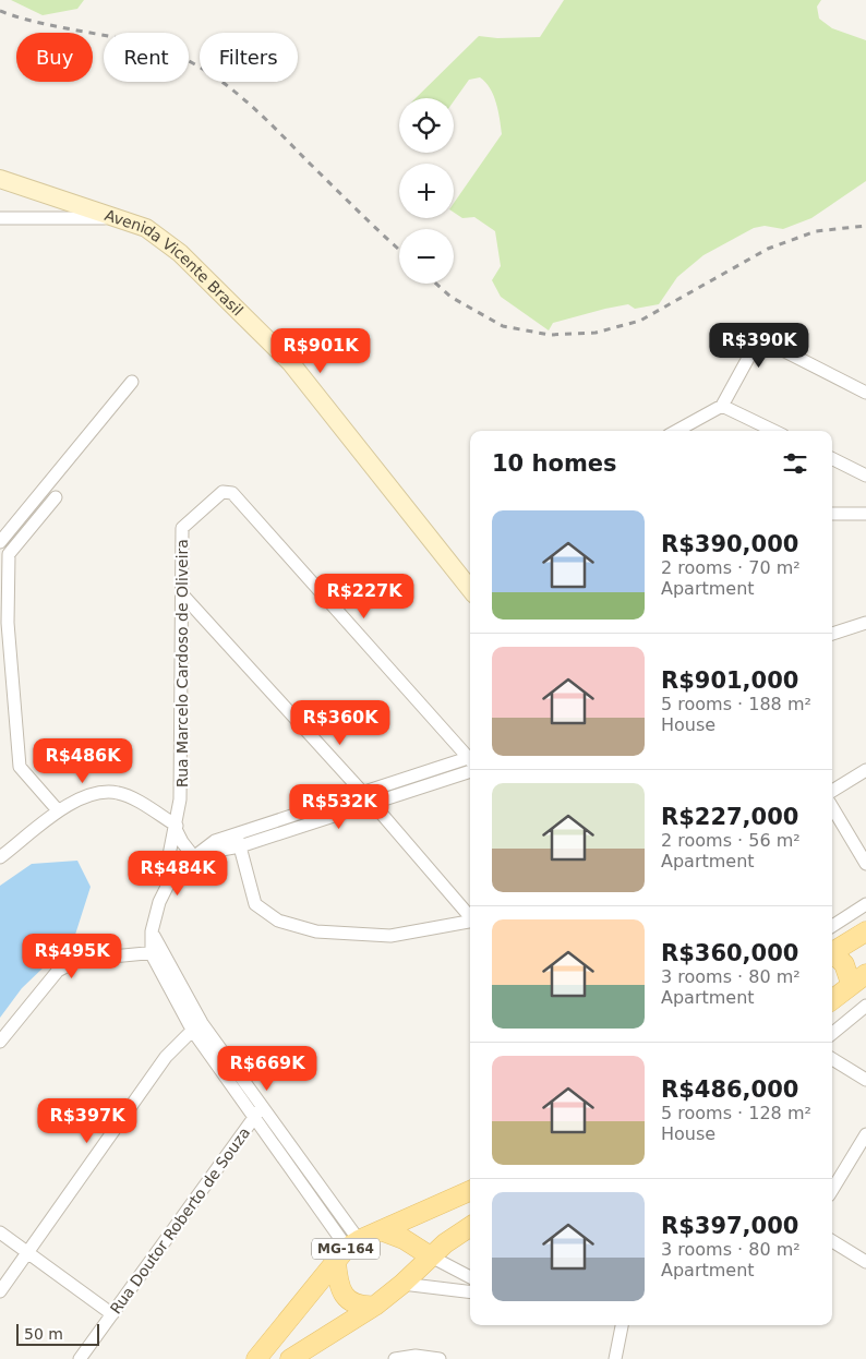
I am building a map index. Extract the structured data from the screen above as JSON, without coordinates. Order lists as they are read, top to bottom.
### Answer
{
  "streets": {
    "main road": ["MG-164"],
    "street": ["Avenida Vicente Brasil", "Rua Marcelo Cardoso de Oliveira", "Rua Doutor Roberto de Souza"]
  },
  "scale_bar": "50 m",
  "page": {
    "chip": ["Buy", "Rent", "Filters"],
    "map_buttons": ["+", "−"],
    "price": [
      "R$390K",
      "R$901K",
      "R$227K",
      "R$360K",
      "R$486K",
      "R$532K",
      "R$484K",
      "R$495K",
      "R$669K",
      "R$397K"
    ],
    "heading": "10 homes",
    "list": [
      {
        "name": "R$390,000",
        "note": "2 rooms · 70 m² · Apartment"
      },
      {
        "name": "R$901,000",
        "note": "5 rooms · 188 m² · House"
      },
      {
        "name": "R$227,000",
        "note": "2 rooms · 56 m² · Apartment"
      },
      {
        "name": "R$360,000",
        "note": "3 rooms · 80 m² · Apartment"
      },
      {
        "name": "R$486,000",
        "note": "5 rooms · 128 m² · House"
      },
      {
        "name": "R$397,000",
        "note": "3 rooms · 80 m² · Apartment"
      }
    ],
    "scale": "50 m"
  }
}
